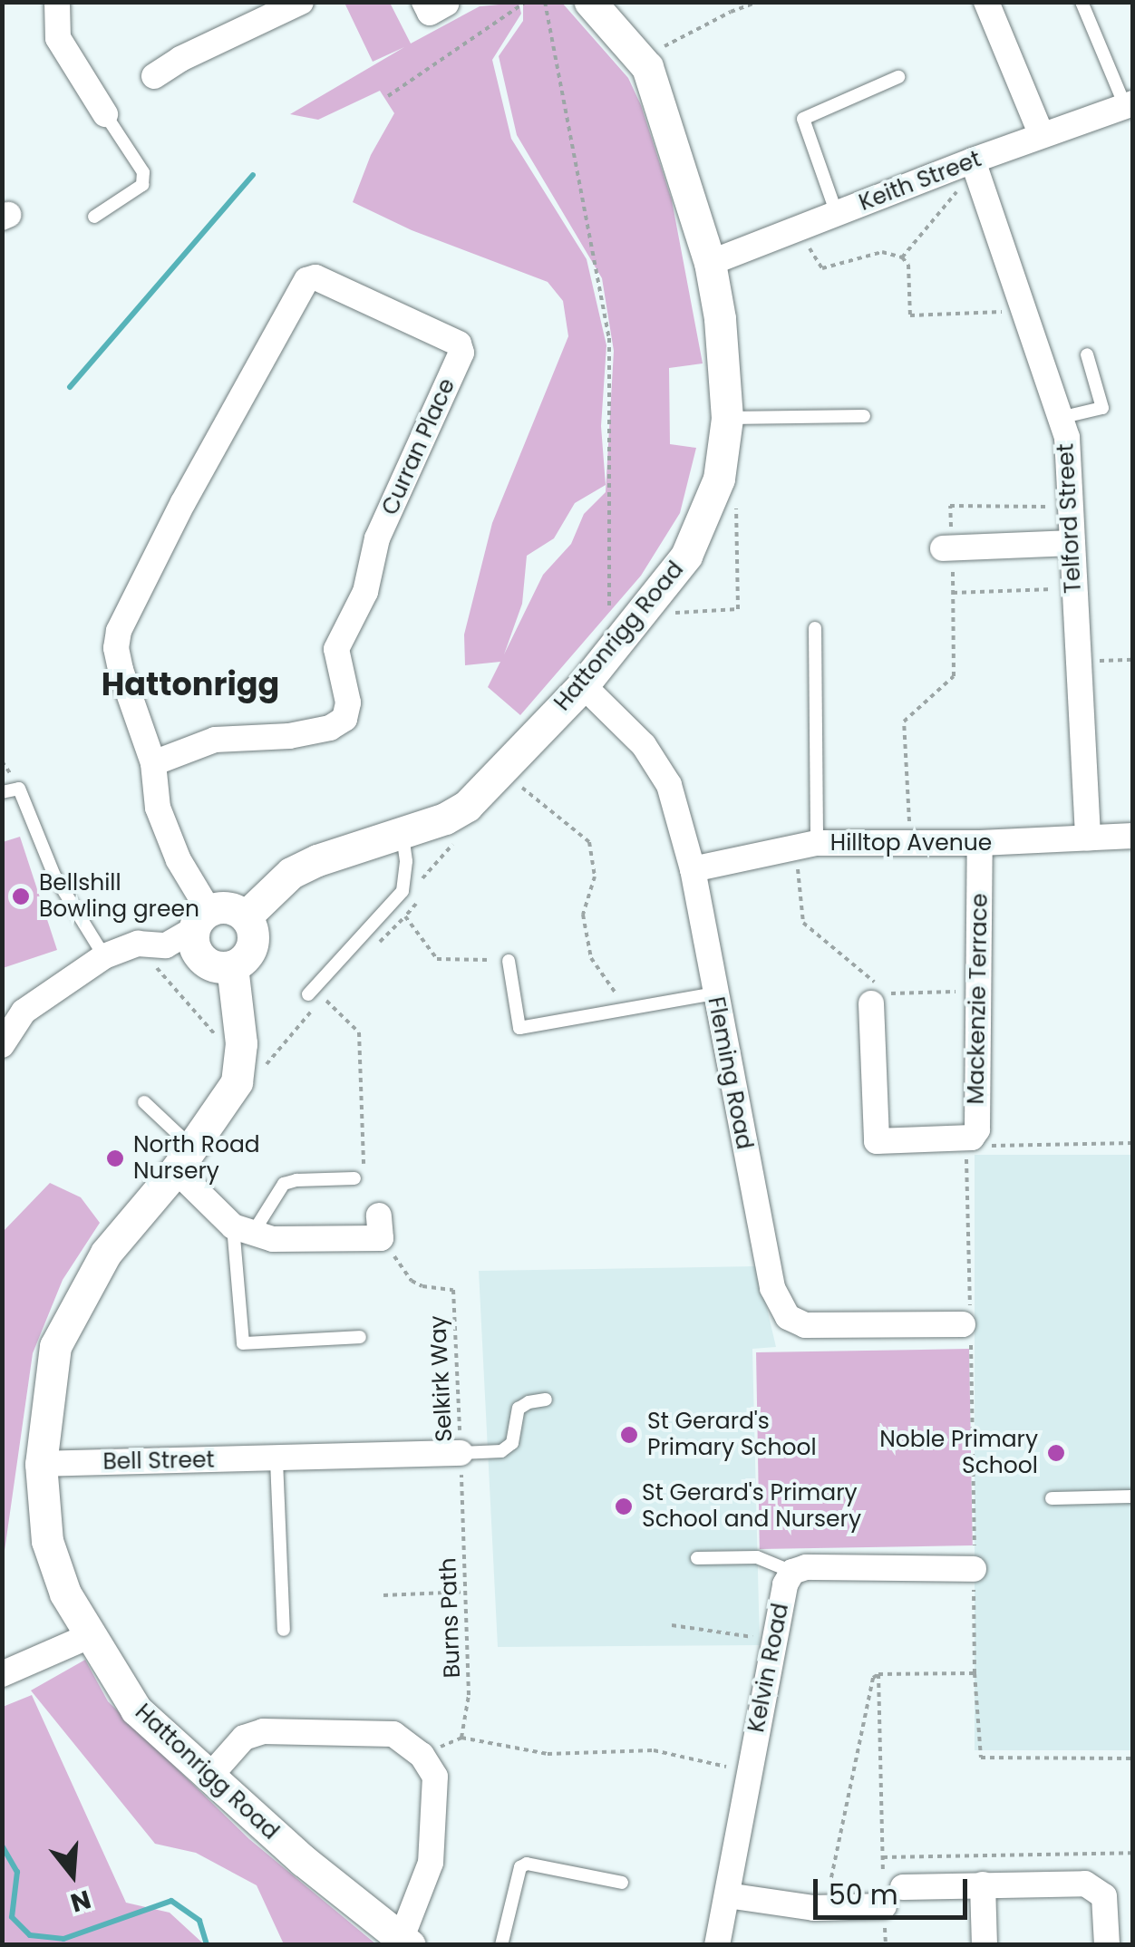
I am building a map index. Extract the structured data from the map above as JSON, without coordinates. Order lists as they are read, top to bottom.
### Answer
{
  "streets": {
    "street": [
      "Keith Street",
      "Curran Place",
      "Telford Street",
      "Hattonrigg Road",
      "Hilltop Avenue",
      "Mackenzie Terrace",
      "Fleming Road",
      "Bell Street",
      "Kelvin Road"
    ],
    "path": ["Selkirk Way", "Burns Path"]
  },
  "crossings": [
    ["Keith Street", "Telford Street"],
    ["Keith Street", "Hattonrigg Road"],
    ["Curran Place", "Hattonrigg Road"],
    ["Telford Street", "Hilltop Avenue"],
    ["Hattonrigg Road", "Fleming Road"],
    ["Hattonrigg Road", "Bell Street"],
    ["Hilltop Avenue", "Mackenzie Terrace"],
    ["Hilltop Avenue", "Fleming Road"],
    ["Selkirk Way", "Bell Street"],
    ["Selkirk Way", "Burns Path"],
    ["Bell Street", "Burns Path"]
  ],
  "districts": ["Hattonrigg"],
  "places": [
    "Bellshill Bowling green",
    "North Road Nursery",
    "St Gerard's Primary School",
    "Noble Primary School",
    "St Gerard's Primary School and Nursery"
  ],
  "scale_bar": "50 m",
  "north": "bottom"
}
